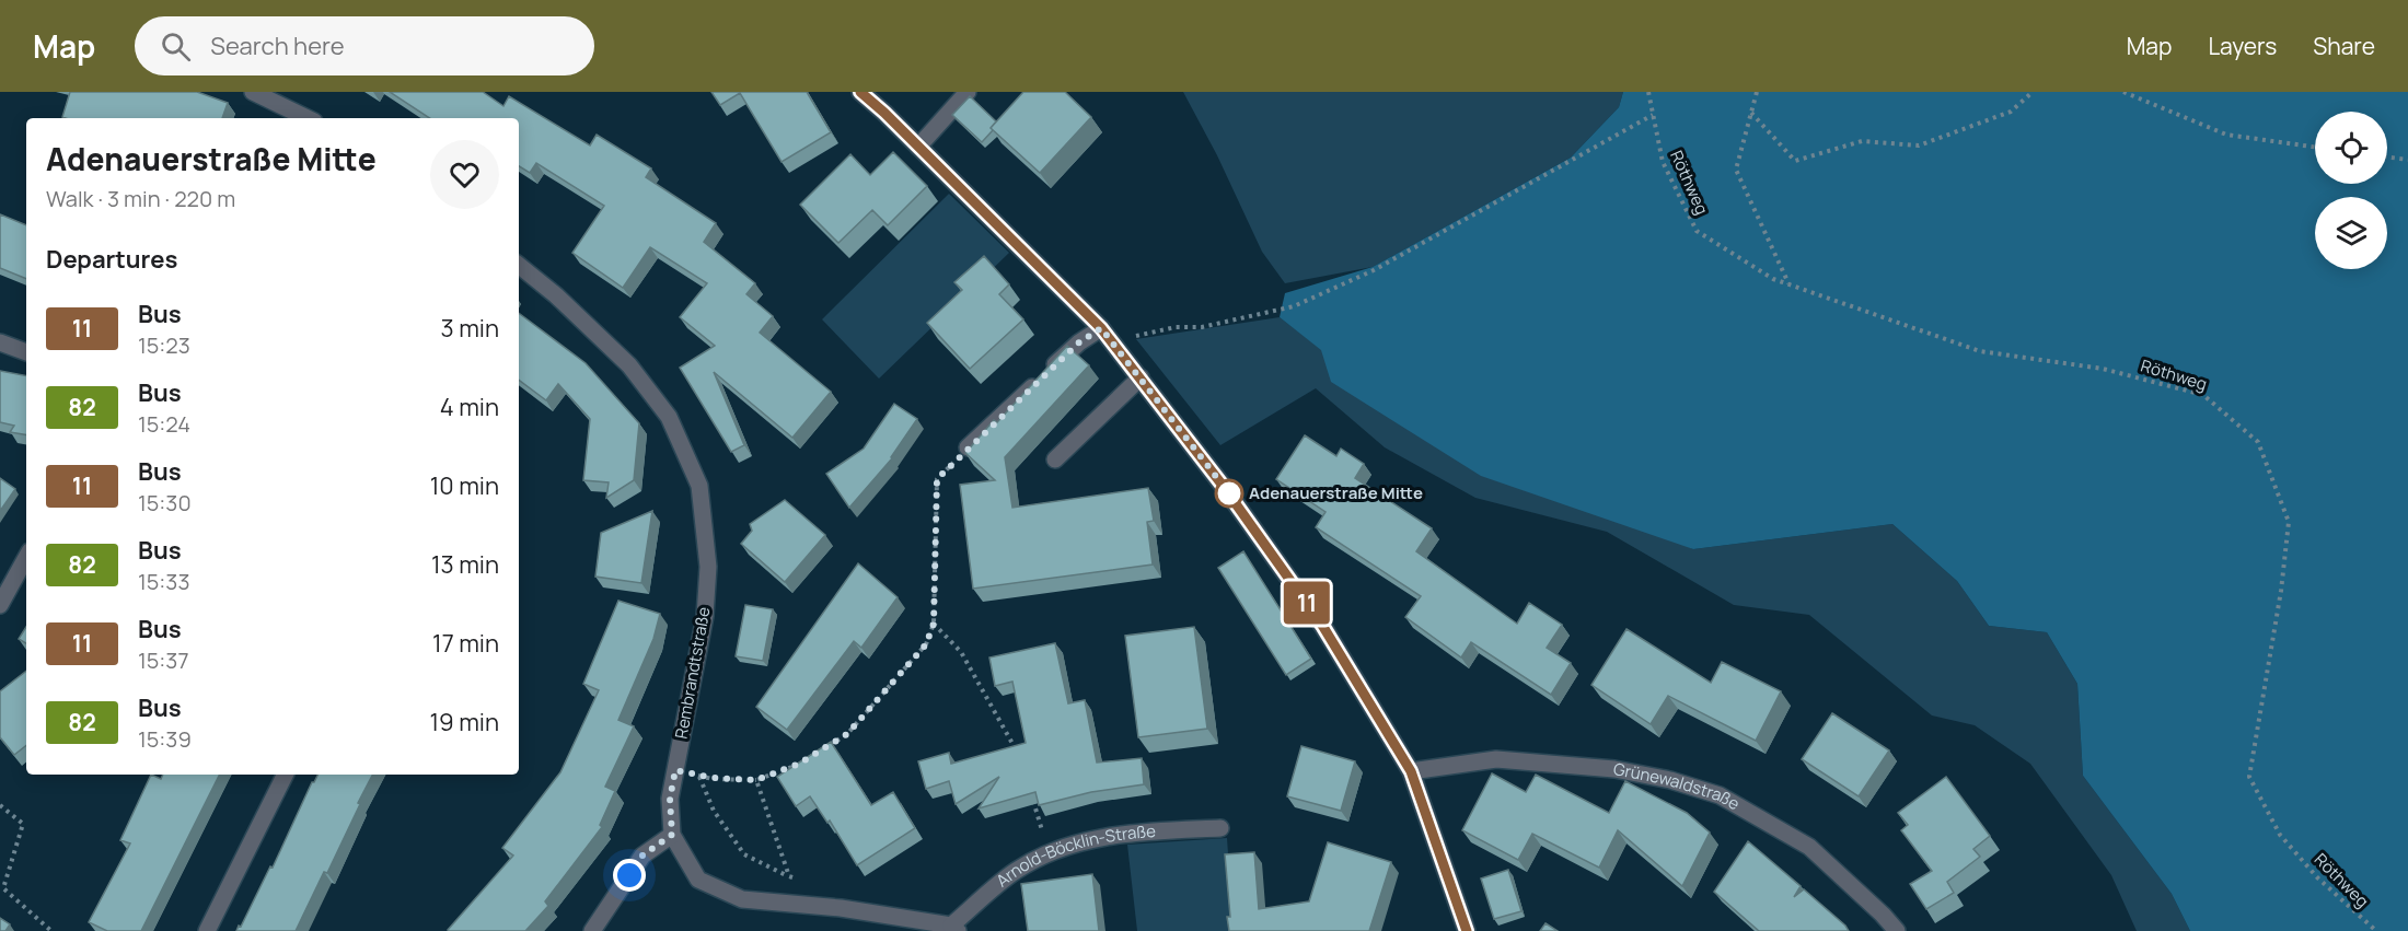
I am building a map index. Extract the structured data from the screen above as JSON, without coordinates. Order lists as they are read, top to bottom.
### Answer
{
  "streets": {
    "street": ["Rembrandtstraße", "Grünewaldstraße", "Arnold-Böcklin-Straße"],
    "path": ["Röthweg"]
  },
  "crossings": [
    ["Rembrandtstraße", "Arnold-Böcklin-Straße"]
  ],
  "places": ["Adenauerstraße Mitte"],
  "lines": ["bus line 11"],
  "page": {
    "header": "Map",
    "search": "Search here",
    "nav": ["Map", "Layers", "Share"],
    "on_map": "11",
    "heading": [
      ["Adenauerstraße Mitte", "Walk · 3 min · 220 m"],
      "Departures"
    ],
    "list": [
      {
        "mark": "11",
        "name": "Bus",
        "note": "15:23",
        "value": "3 min"
      },
      {
        "mark": "82",
        "name": "Bus",
        "note": "15:24",
        "value": "4 min"
      },
      {
        "mark": "11",
        "name": "Bus",
        "note": "15:30",
        "value": "10 min"
      },
      {
        "mark": "82",
        "name": "Bus",
        "note": "15:33",
        "value": "13 min"
      },
      {
        "mark": "11",
        "name": "Bus",
        "note": "15:37",
        "value": "17 min"
      },
      {
        "mark": "82",
        "name": "Bus",
        "note": "15:39",
        "value": "19 min"
      }
    ]
  }
}
